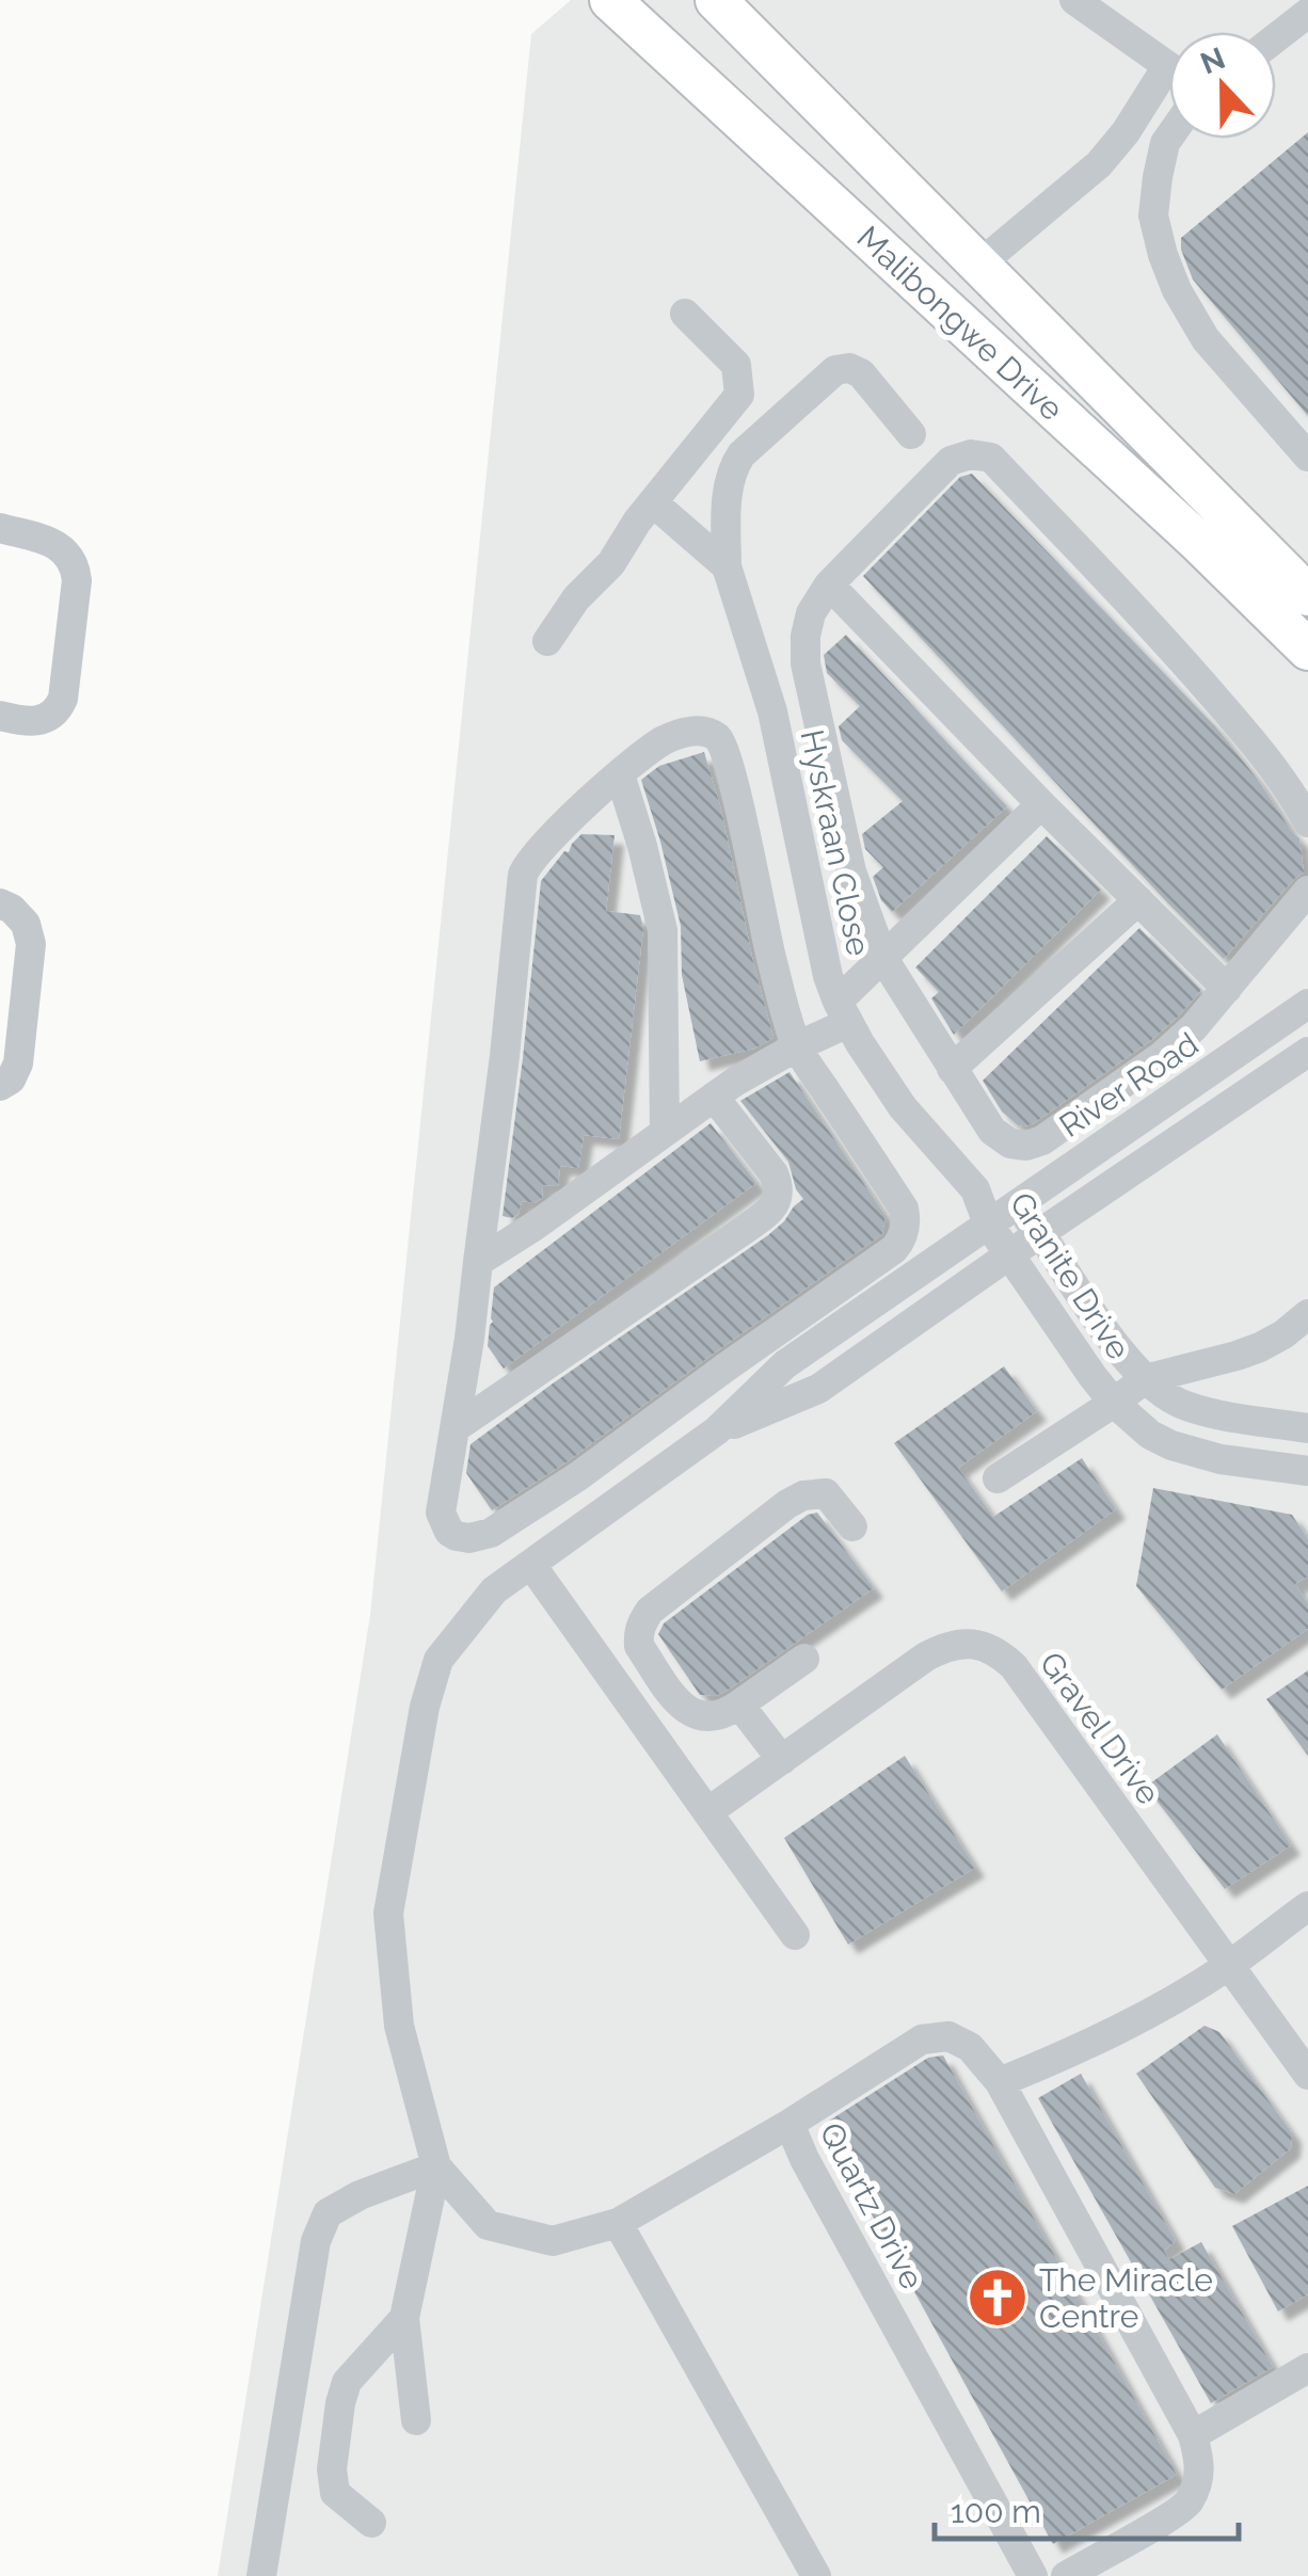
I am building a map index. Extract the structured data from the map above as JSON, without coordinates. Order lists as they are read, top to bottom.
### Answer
{
  "streets": {
    "main road": ["Malibongwe Drive"],
    "street": [
      "Hyskraan Close",
      "River Road",
      "Granite Drive",
      "Gravel Drive",
      "Quartz Drive"
    ]
  },
  "crossings": [
    ["Hyskraan Close", "Granite Drive"],
    ["River Road", "Granite Drive"]
  ],
  "places": {
    "church": ["The Miracle Centre"]
  },
  "scale_bar": "100 m",
  "north": "top"
}
